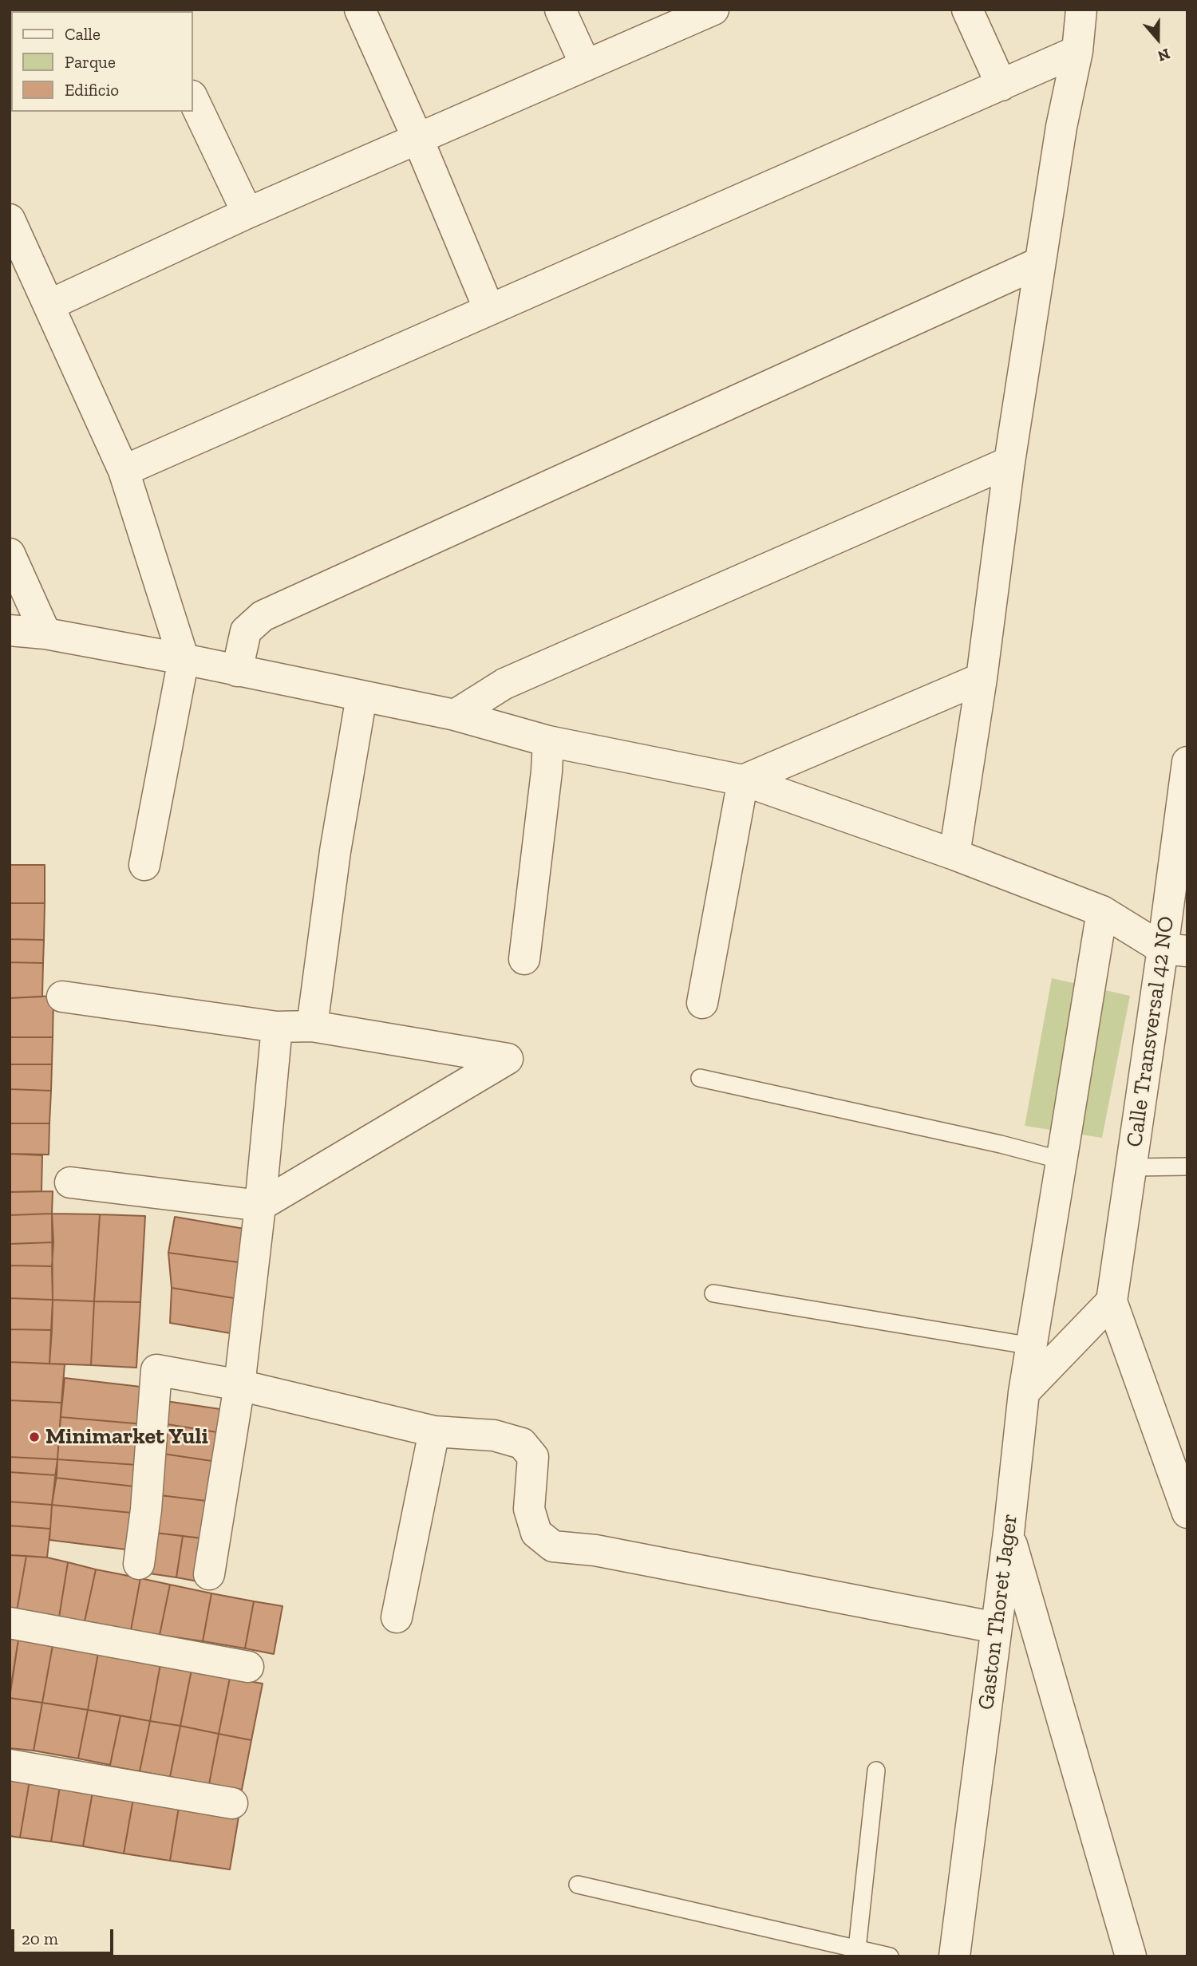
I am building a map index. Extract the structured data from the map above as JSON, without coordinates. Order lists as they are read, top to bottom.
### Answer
{
  "streets": {
    "street": ["Calle Transversal 42 NO", "Gaston Thoret Jager"]
  },
  "places": ["Minimarket Yuli"],
  "legend": ["Calle", "Parque", "Edificio"],
  "scale_bar": "20 m",
  "north": "bottom"
}
